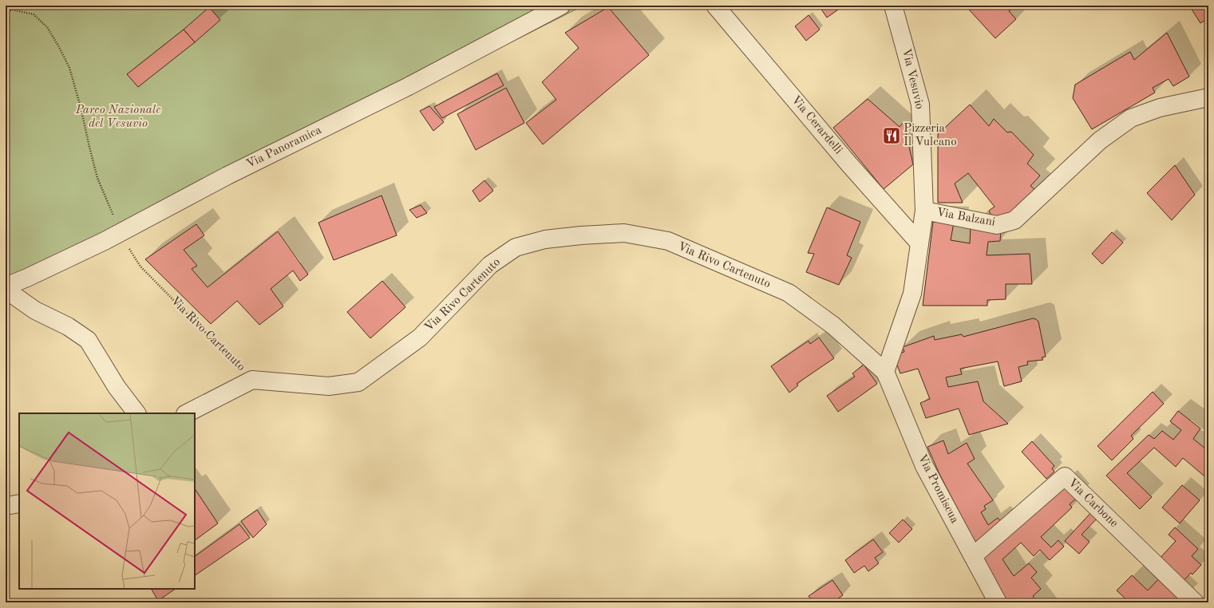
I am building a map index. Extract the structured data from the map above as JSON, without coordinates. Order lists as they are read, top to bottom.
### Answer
{
  "streets": {
    "street": [
      "Via Vesuvio",
      "Via Cerardelli",
      "Via Panoramica",
      "Via Balzani",
      "Via Rivo Cartenuto",
      "Via Promiscua",
      "Via Carbone"
    ]
  },
  "crossings": [
    ["Via Vesuvio", "Via Balzani"],
    ["Via Cerardelli", "Via Balzani"],
    ["Via Balzani", "Via Rivo Cartenuto"],
    ["Via Balzani", "Via Promiscua"],
    ["Via Rivo Cartenuto", "Via Promiscua"],
    ["Via Promiscua", "Via Carbone"]
  ],
  "parks": ["Parco Nazionale del Vesuvio"],
  "places": {
    "restaurant": ["Pizzeria Il Vulcano"]
  }
}
